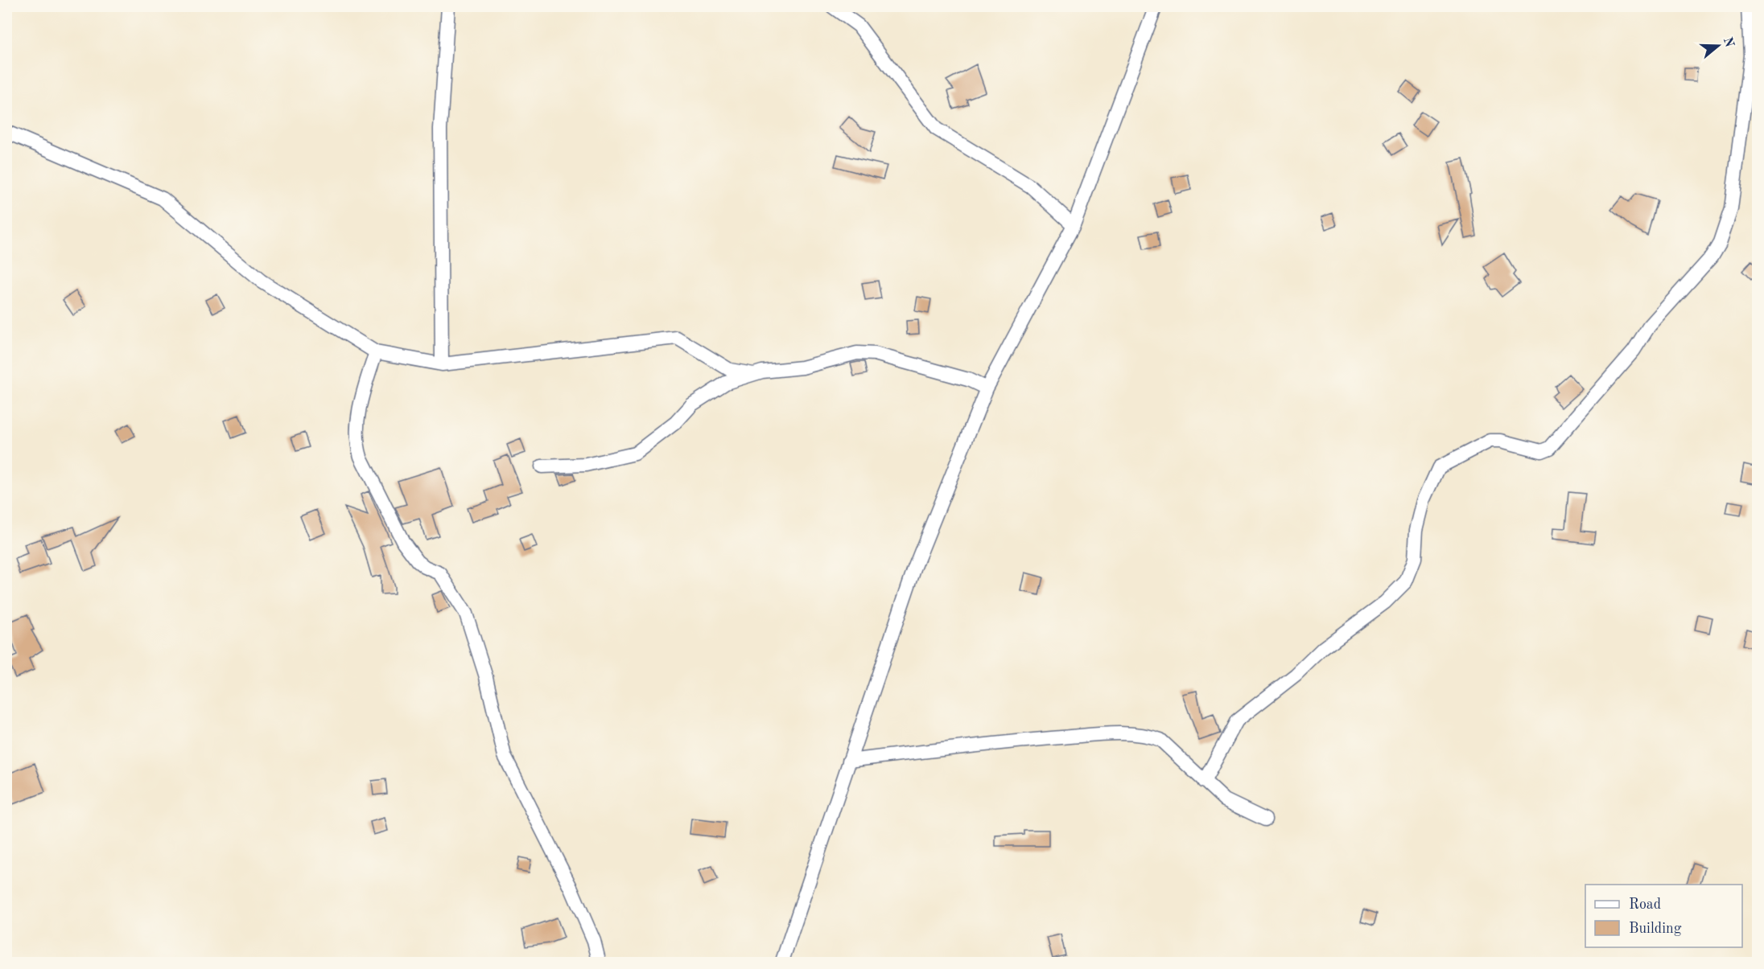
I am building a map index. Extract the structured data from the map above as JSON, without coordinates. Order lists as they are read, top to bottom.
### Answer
{
  "legend": ["Road", "Building"],
  "north": "right"
}
